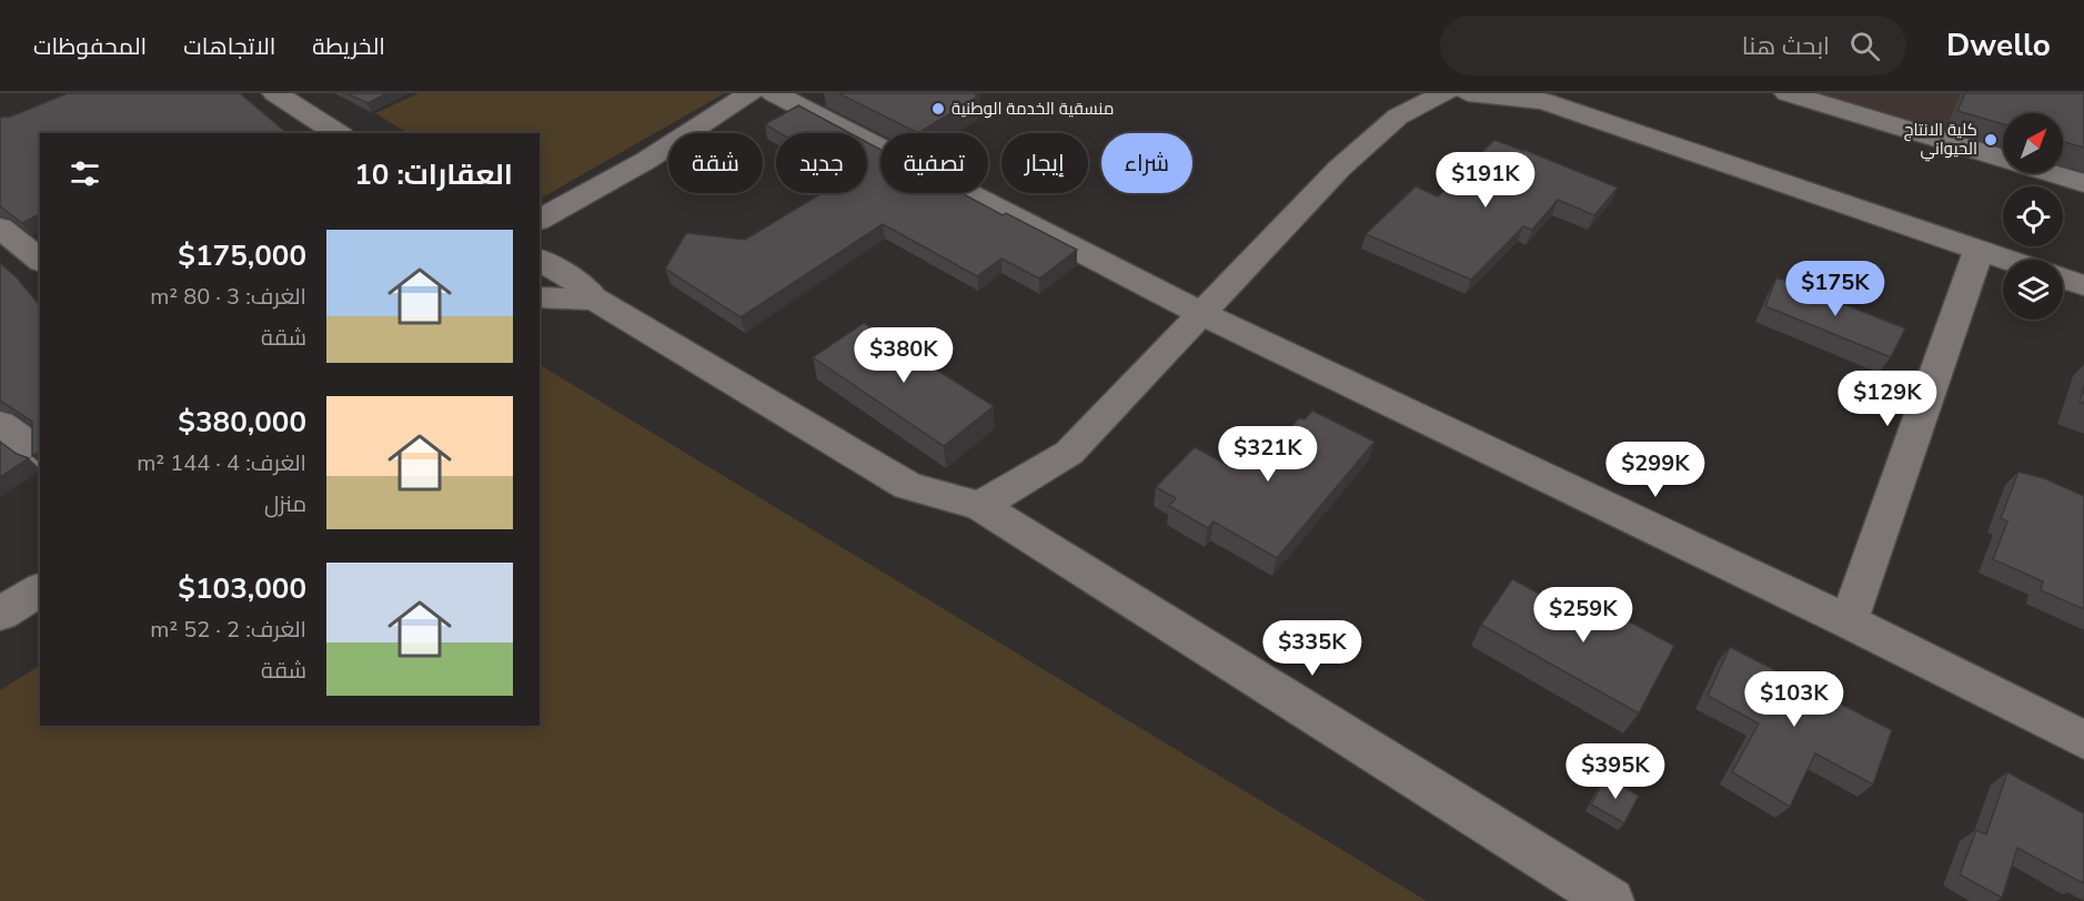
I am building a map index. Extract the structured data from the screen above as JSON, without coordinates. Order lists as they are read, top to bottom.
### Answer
{
  "places": ["منسقية الخدمة الوطنية", "كلية الانتاج الحيواني"],
  "north": "top right",
  "page": {
    "header": "Dwello",
    "search": "ابحث هنا",
    "nav": ["الخريطة", "الاتجاهات", "المحفوظات"],
    "chip": [
      "شراء",
      "إيجار",
      "تصفية",
      "جديد",
      "شقة"
    ],
    "heading": "العقارات: 10",
    "price": [
      "$191K",
      "$175K",
      "$380K",
      "$129K",
      "$321K",
      "$299K",
      "$259K",
      "$335K",
      "$103K",
      "$395K"
    ],
    "list": [
      {
        "name": "$175,000",
        "note": "الغرف: 3 · 80 m² · شقة"
      },
      {
        "name": "$380,000",
        "note": "الغرف: 4 · 144 m² · منزل"
      },
      {
        "name": "$103,000",
        "note": "الغرف: 2 · 52 m² · شقة"
      }
    ]
  }
}
